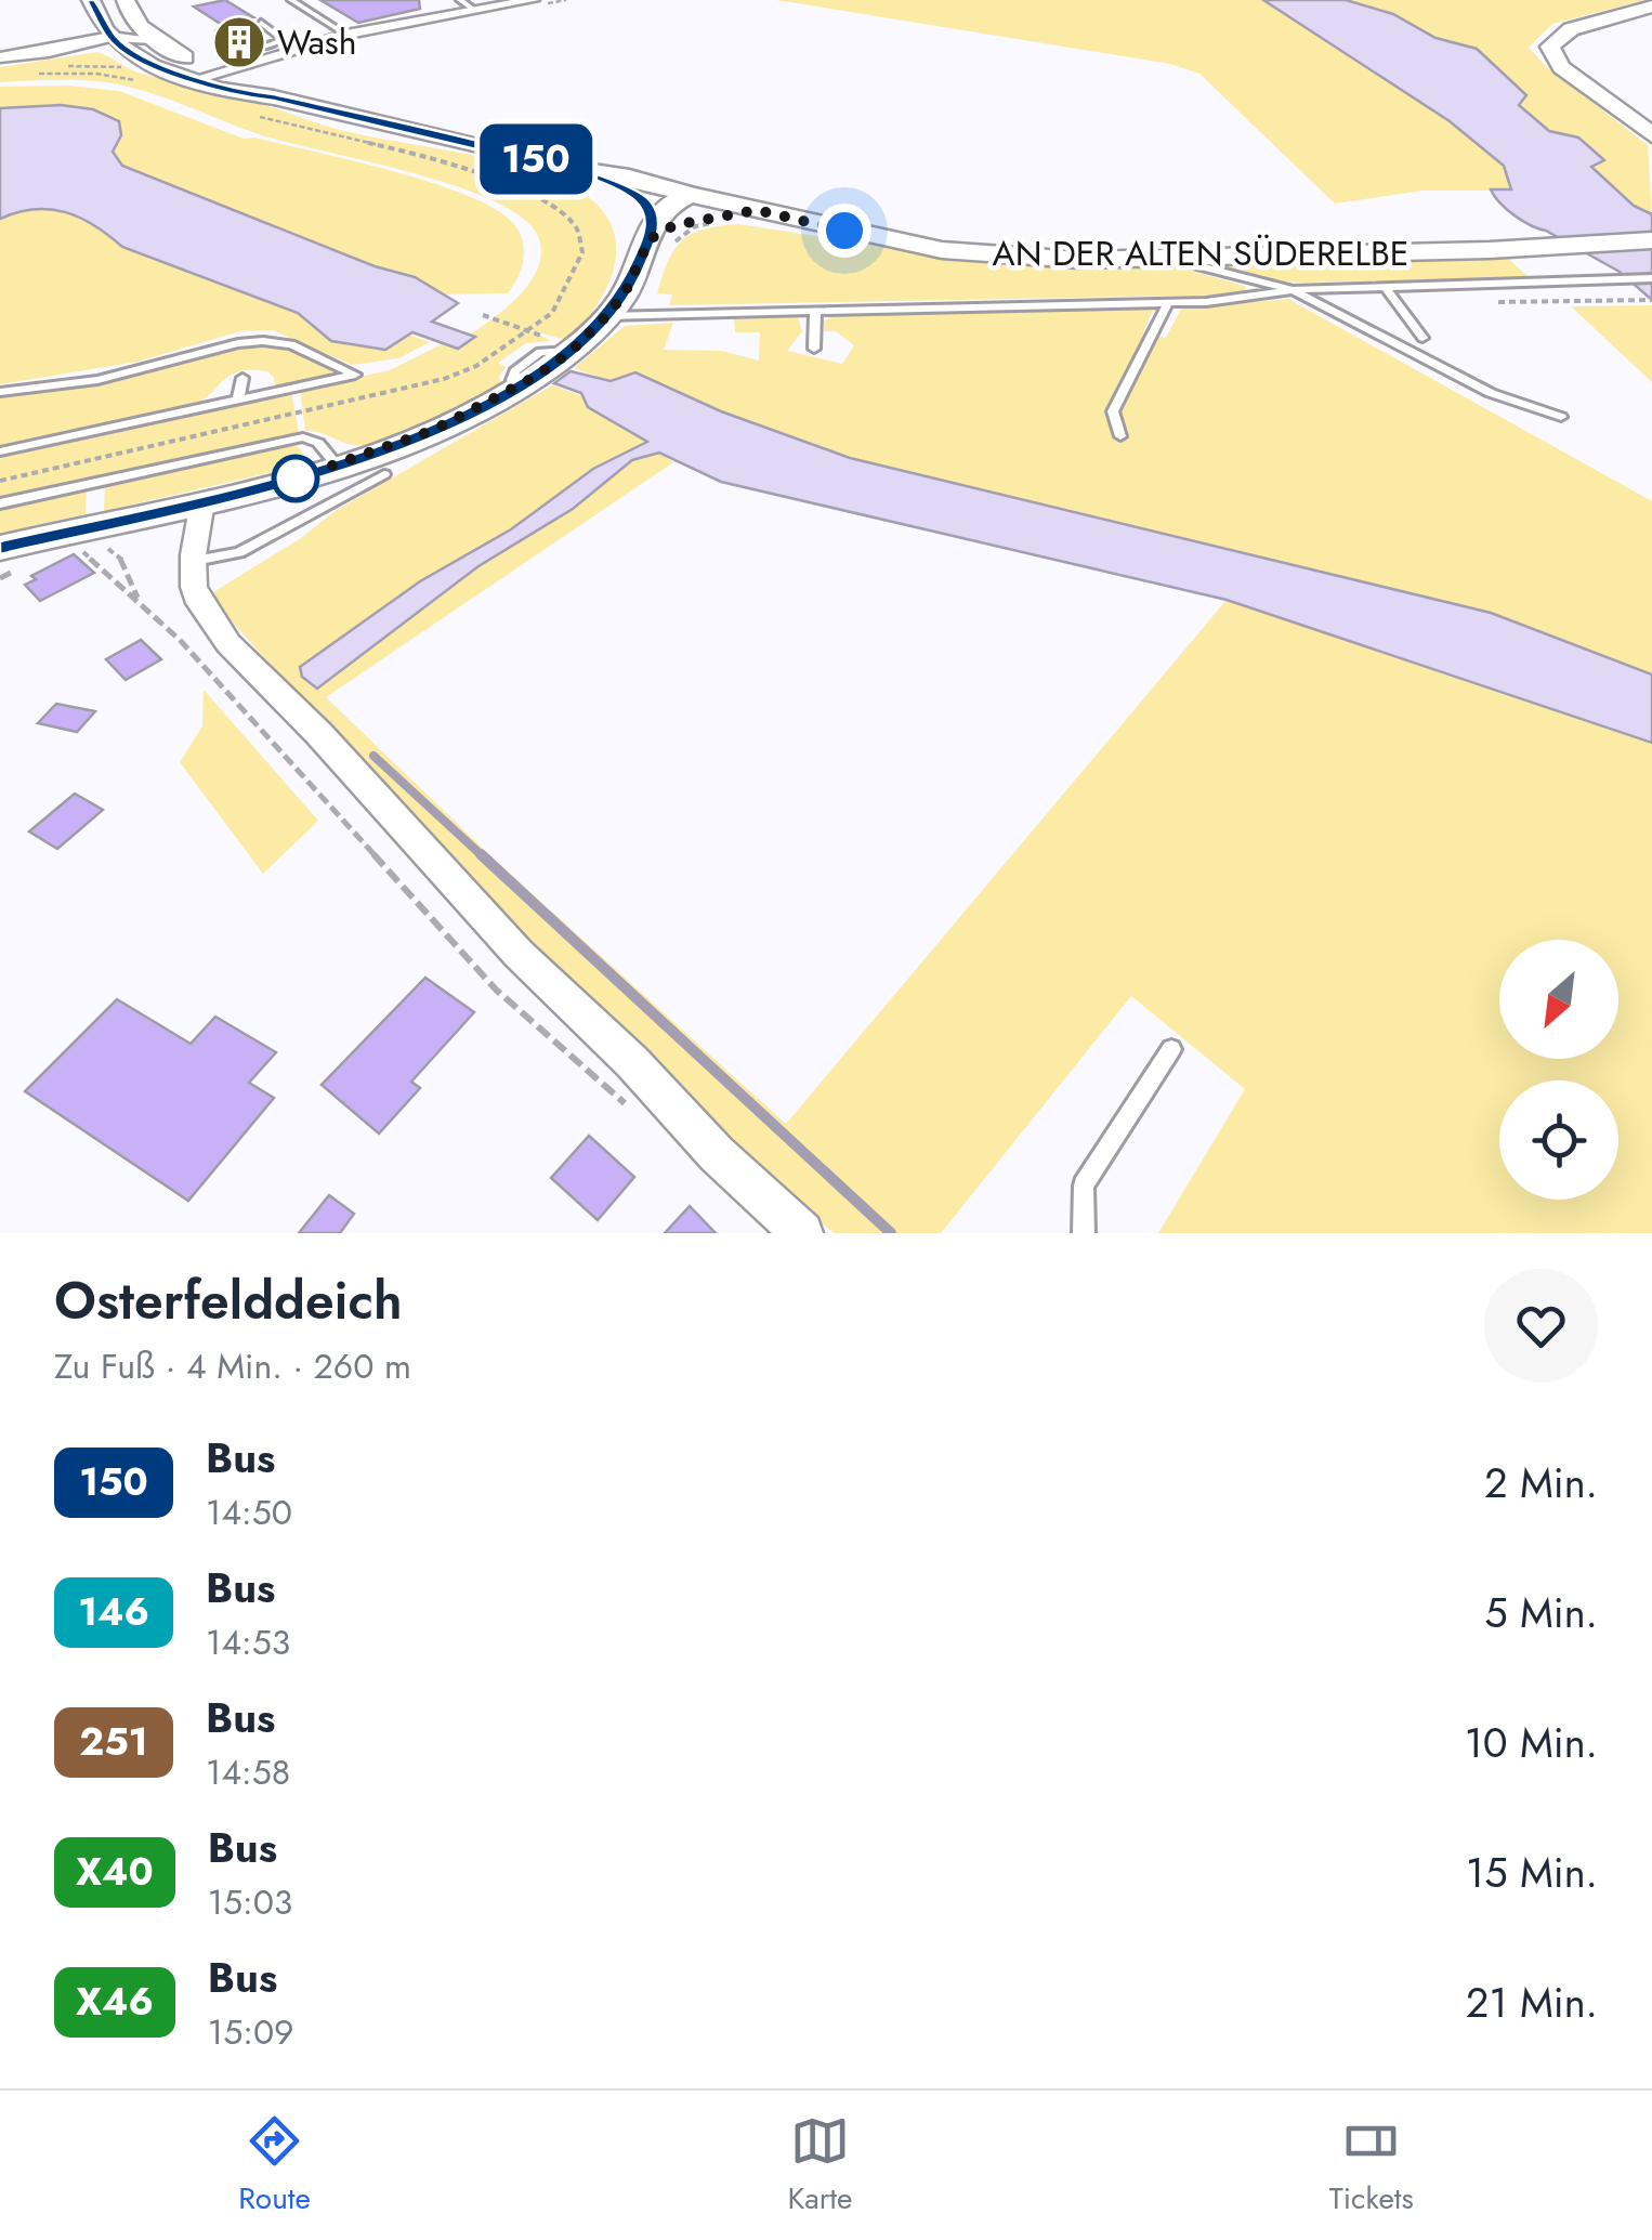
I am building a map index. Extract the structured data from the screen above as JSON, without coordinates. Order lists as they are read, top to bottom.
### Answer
{
  "streets": {
    "main road": ["AN DER ALTEN SÜDERELBE"]
  },
  "places": {
    "building": ["Wash"]
  },
  "lines": ["bus line 150"],
  "north": "bottom left",
  "page": {
    "on_map": "150",
    "heading": ["Osterfelddeich", "Zu Fuß · 4 Min. · 260 m"],
    "list": [
      {
        "mark": "150",
        "name": "Bus",
        "note": "14:50",
        "value": "2 Min."
      },
      {
        "mark": "146",
        "name": "Bus",
        "note": "14:53",
        "value": "5 Min."
      },
      {
        "mark": "251",
        "name": "Bus",
        "note": "14:58",
        "value": "10 Min."
      },
      {
        "mark": "X40",
        "name": "Bus",
        "note": "15:03",
        "value": "15 Min."
      },
      {
        "mark": "X46",
        "name": "Bus",
        "note": "15:09",
        "value": "21 Min."
      }
    ],
    "tabs": ["Route", "Karte", "Tickets"]
  }
}
